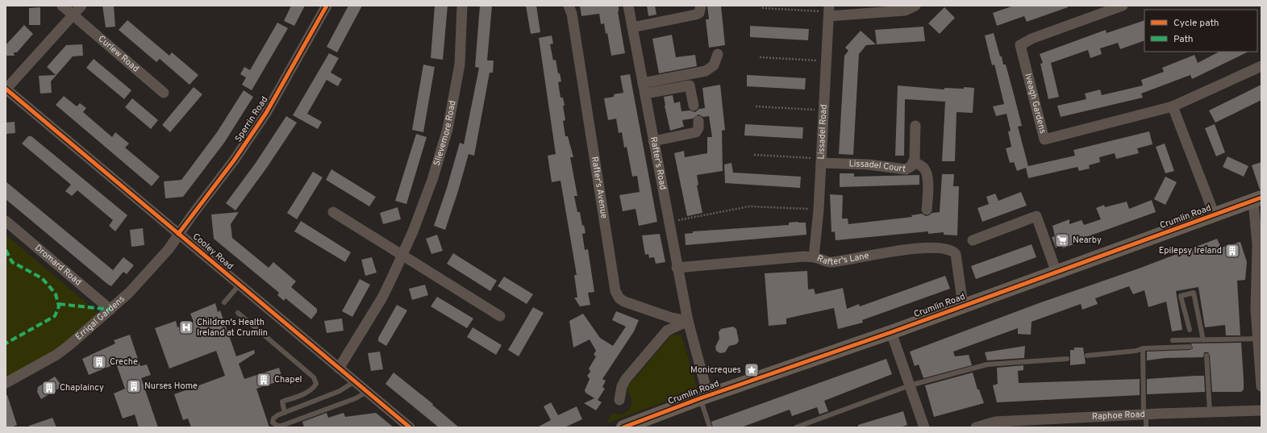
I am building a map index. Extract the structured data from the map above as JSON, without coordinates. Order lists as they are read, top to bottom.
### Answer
{
  "streets": {
    "main road": ["Crumlin Road"],
    "street": [
      "Curlew Road",
      "Iveagh Gardens",
      "Sperrin Road",
      "Lissadel Road",
      "Slievemore Road",
      "Rafter's Road",
      "Lissadel Court",
      "Rafter's Avenue",
      "Cooley Road",
      "Rafter's Lane",
      "Dromard Road",
      "Errigal Gardens",
      "Raphoe Road"
    ]
  },
  "crossings": [
    ["Sperrin Road", "Cooley Road"],
    ["Sperrin Road", "Errigal Gardens"],
    ["Lissadel Road", "Lissadel Court"],
    ["Lissadel Road", "Rafter's Lane"],
    ["Slievemore Road", "Cooley Road"],
    ["Rafter's Road", "Rafter's Avenue"],
    ["Rafter's Road", "Crumlin Road"],
    ["Rafter's Road", "Rafter's Lane"],
    ["Crumlin Road", "Rafter's Lane"],
    ["Cooley Road", "Errigal Gardens"],
    ["Dromard Road", "Errigal Gardens"]
  ],
  "places": {
    "supermarket": ["Nearby"],
    "building": [
      "Epilepsy Ireland",
      "Creche",
      "Chapel",
      "Nurses Home",
      "Chaplaincy"
    ],
    "hospital": ["Children's Health Ireland at Crumlin"],
    "place": ["Monicreques"]
  },
  "legend": ["Cycle path", "Path"]
}
